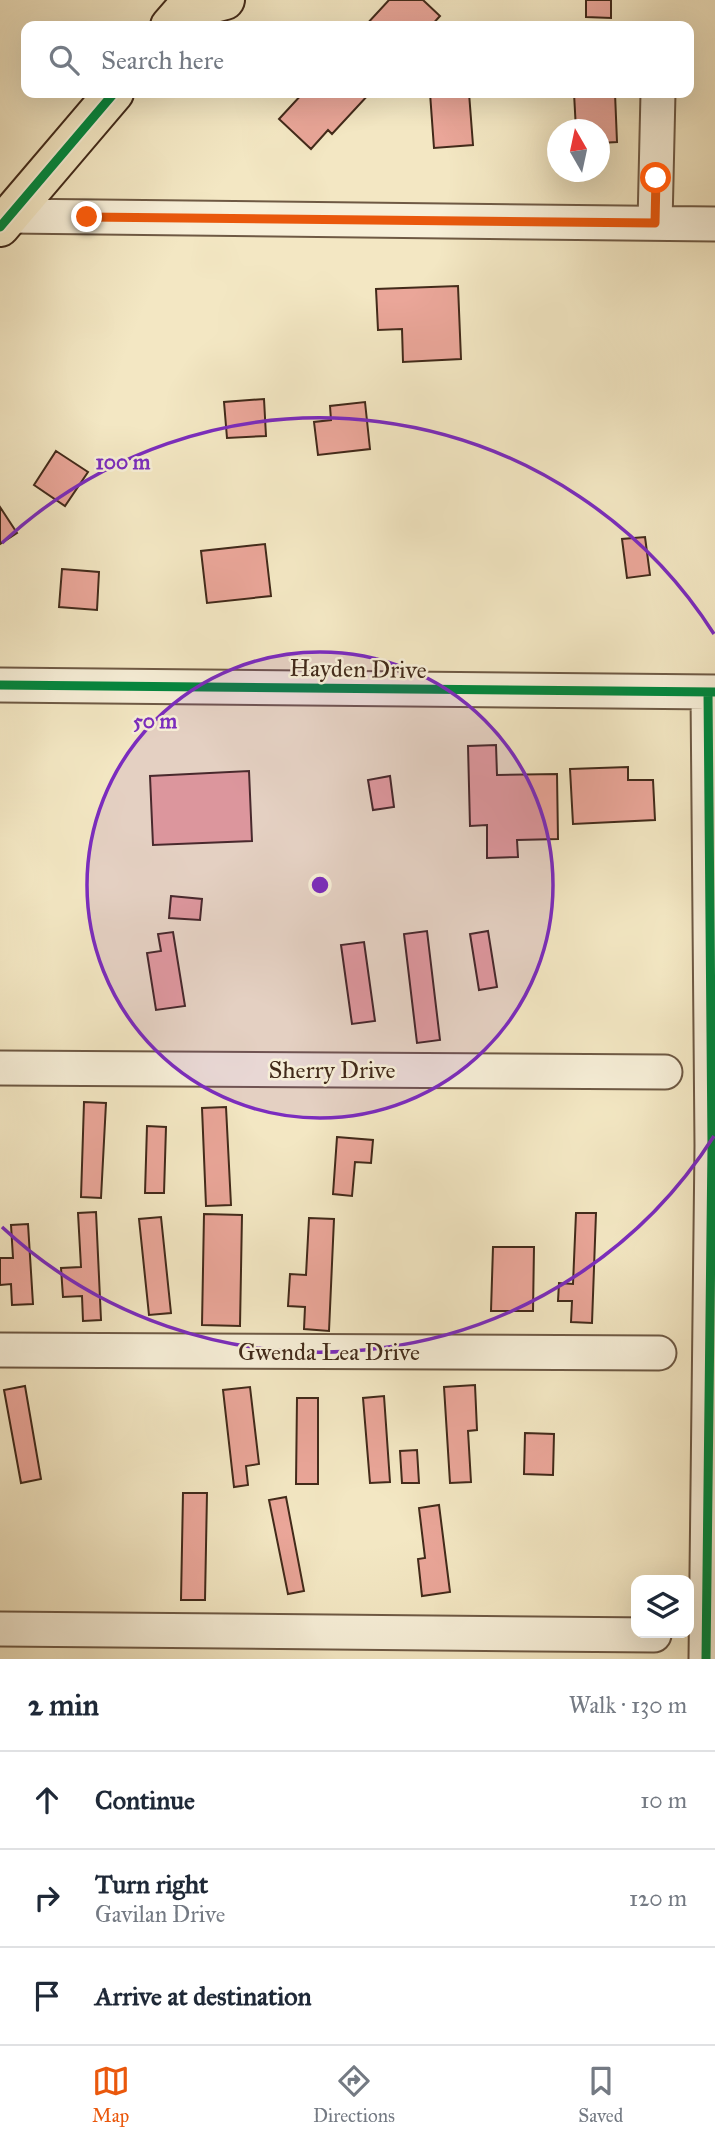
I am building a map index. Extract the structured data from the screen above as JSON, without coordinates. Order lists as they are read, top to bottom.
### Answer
{
  "streets": {
    "street": ["Hayden Drive", "Sherry Drive", "Gwenda Lea Drive"]
  },
  "north": "top",
  "page": {
    "search": "Search here",
    "heading": ["2 min", "Walk · 130 m"],
    "list": [
      ["Continue", "10 m"],
      ["Turn right", "Gavilan Drive", "120 m"],
      "Arrive at destination"
    ],
    "nav": ["Map", "Directions", "Saved"]
  },
  "rings": ["100 m", "50 m"]
}
